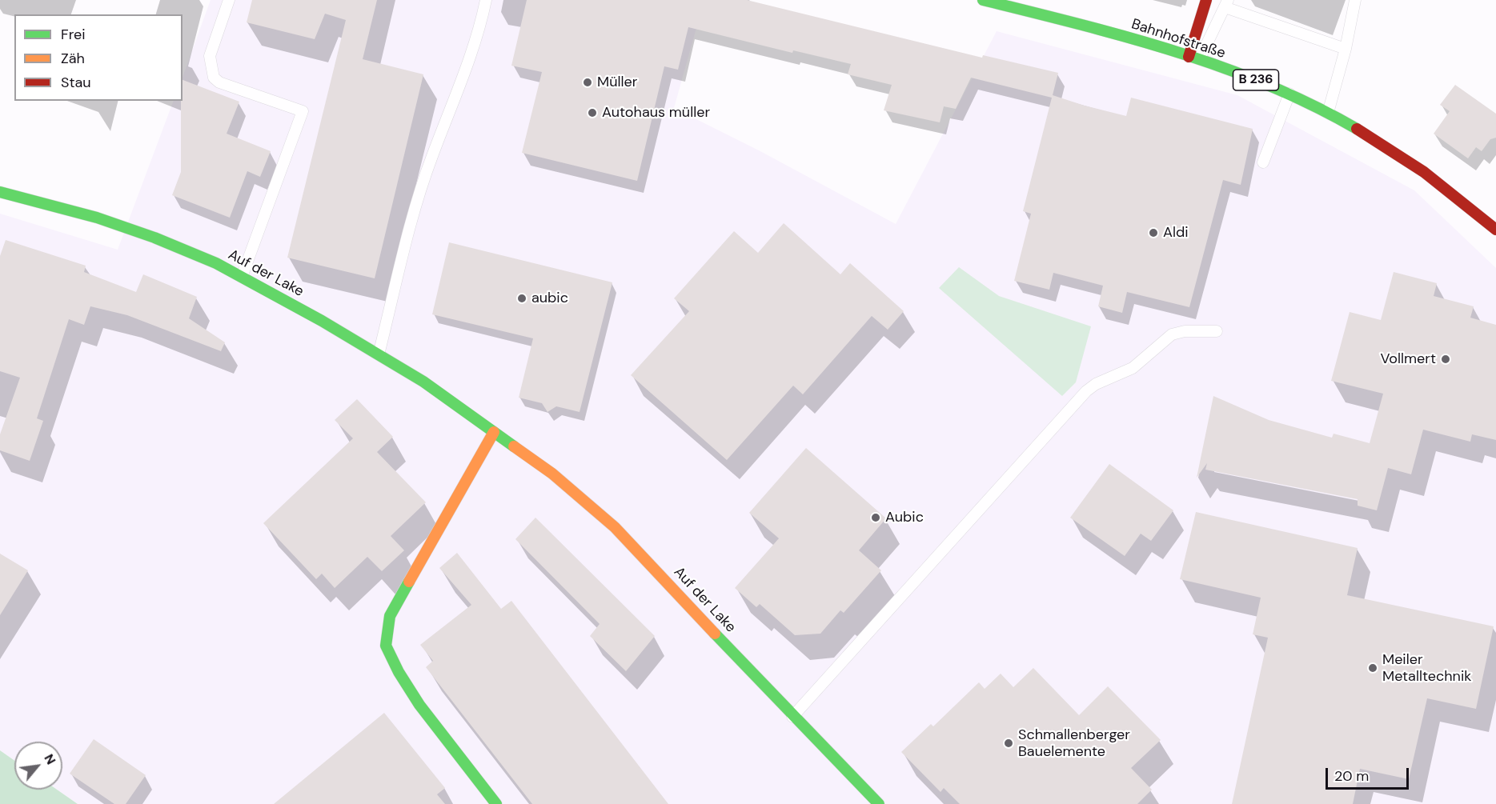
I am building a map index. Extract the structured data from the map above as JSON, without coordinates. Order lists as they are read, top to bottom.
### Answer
{
  "streets": {
    "street": ["Bahnhofstraße", "B 236", "Auf der Lake"]
  },
  "places": [
    "Müller",
    "Autohaus müller",
    "Aldi",
    "aubic",
    "Vollmert",
    "Aubic",
    "Meiler Metalltechnik",
    "Schmallenberger Bauelemente"
  ],
  "legend": ["Frei", "Zäh", "Stau"],
  "scale_bar": "20 m",
  "north": "top right"
}
